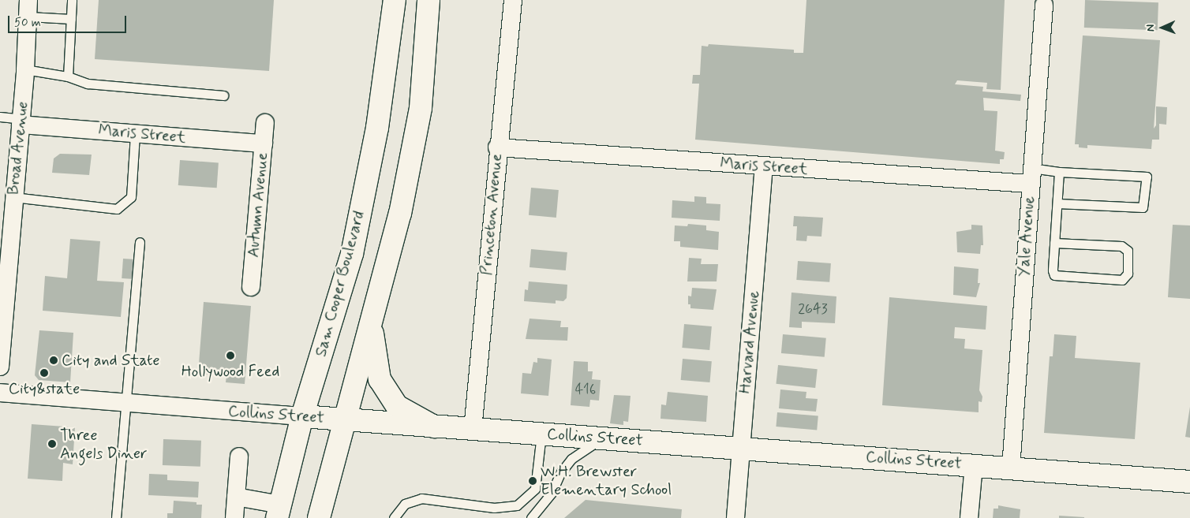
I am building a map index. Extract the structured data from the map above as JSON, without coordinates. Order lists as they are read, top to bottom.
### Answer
{
  "streets": {
    "main road": ["Sam Cooper Boulevard", "Collins Street"],
    "street": [
      "Maris Street",
      "Broad Avenue",
      "Autumn Avenue",
      "Princeton Avenue",
      "Yale Avenue",
      "Harvard Avenue"
    ]
  },
  "crossings": [
    ["Maris Street", "Broad Avenue"],
    ["Maris Street", "Autumn Avenue"],
    ["Maris Street", "Princeton Avenue"],
    ["Maris Street", "Yale Avenue"],
    ["Maris Street", "Harvard Avenue"],
    ["Princeton Avenue", "Collins Street"],
    ["Yale Avenue", "Collins Street"],
    ["Sam Cooper Boulevard", "Collins Street"],
    ["Harvard Avenue", "Collins Street"]
  ],
  "places": [
    "Hollywood Feed",
    "City and State",
    "City&state",
    "Three Angels Diner",
    "W.H. Brewster Elementary School"
  ],
  "house_numbers": ["2643", "416"],
  "scale_bar": "50 m",
  "north": "left"
}
